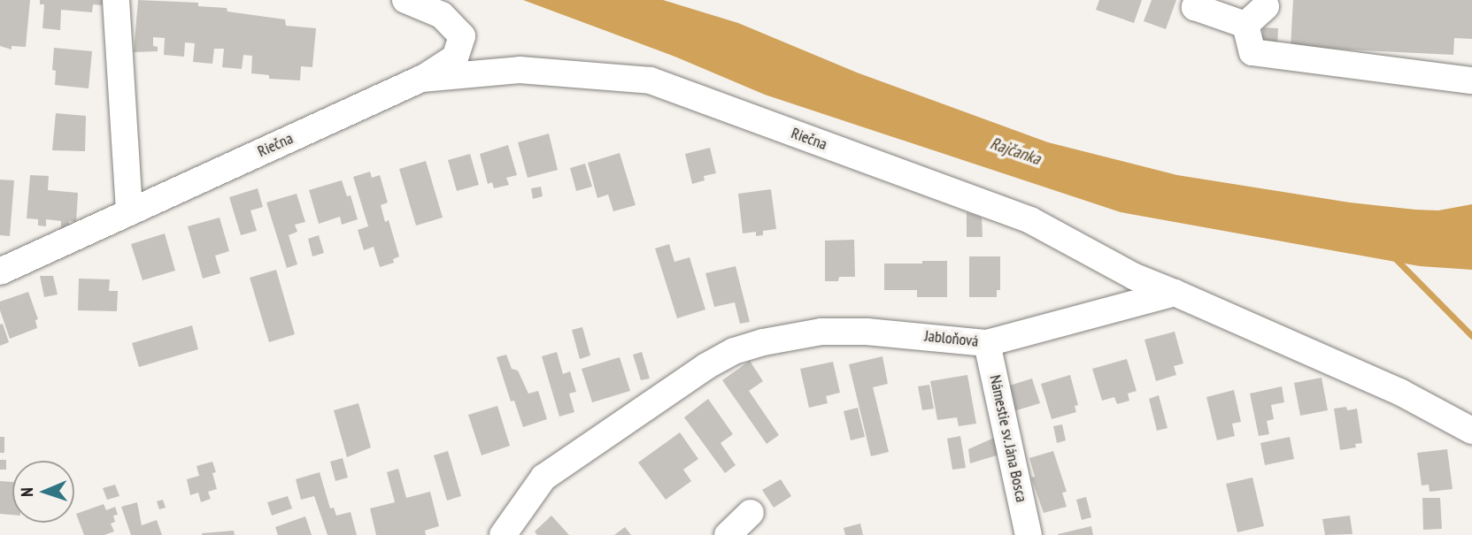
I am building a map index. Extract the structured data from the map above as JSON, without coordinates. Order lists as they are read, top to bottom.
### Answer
{
  "streets": {
    "street": ["Riečna", "Jabloňová", "Námestie sv. Jána Bosca"]
  },
  "crossings": [
    ["Riečna", "Jabloňová"],
    ["Jabloňová", "Námestie sv. Jána Bosca"]
  ],
  "water": ["Rajčanka"],
  "north": "left"
}
